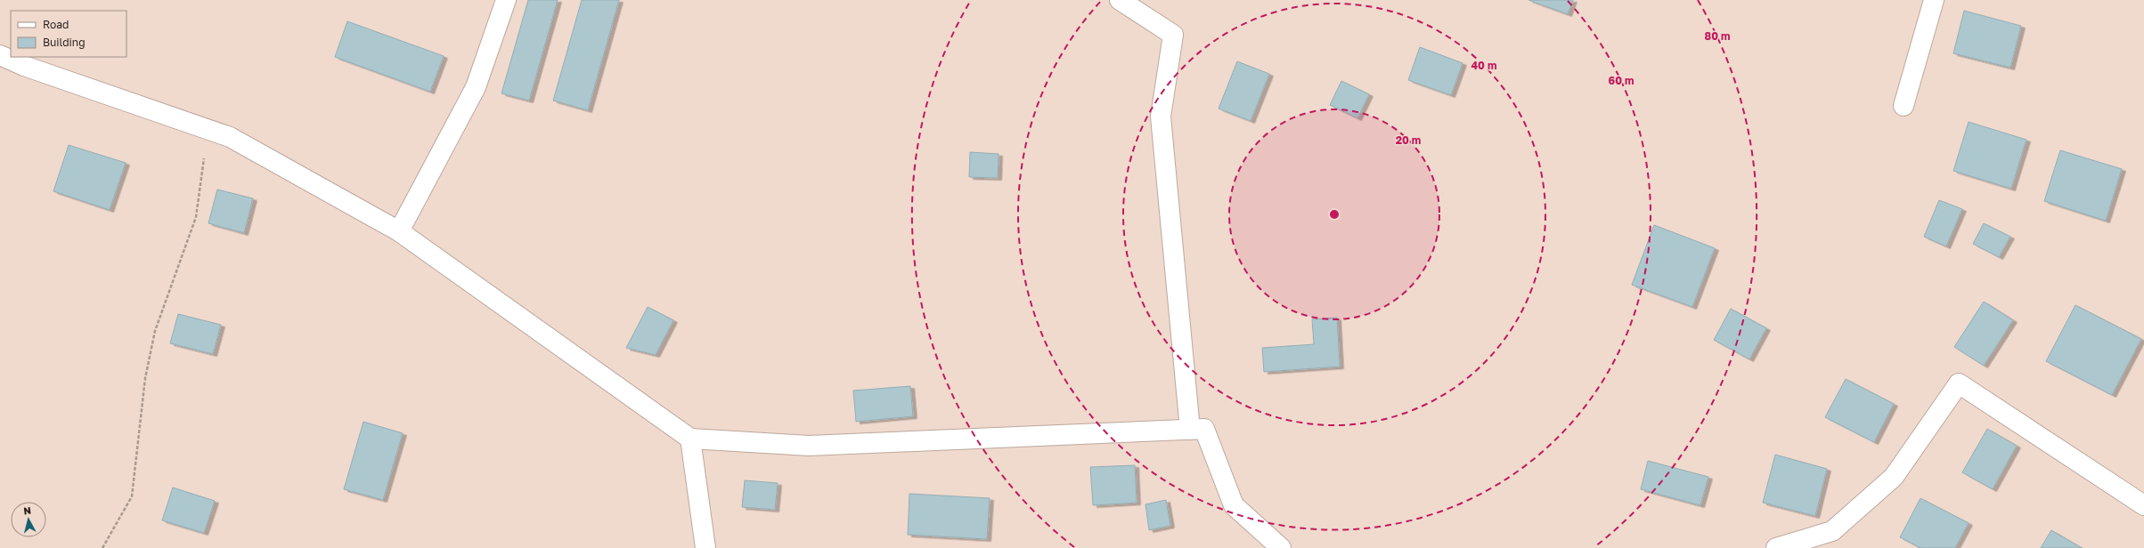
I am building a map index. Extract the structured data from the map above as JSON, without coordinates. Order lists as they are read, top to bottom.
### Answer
{
  "legend": ["Road", "Building"],
  "north": "top",
  "rings": [
    "80 m",
    "40 m",
    "60 m",
    "20 m"
  ]
}
